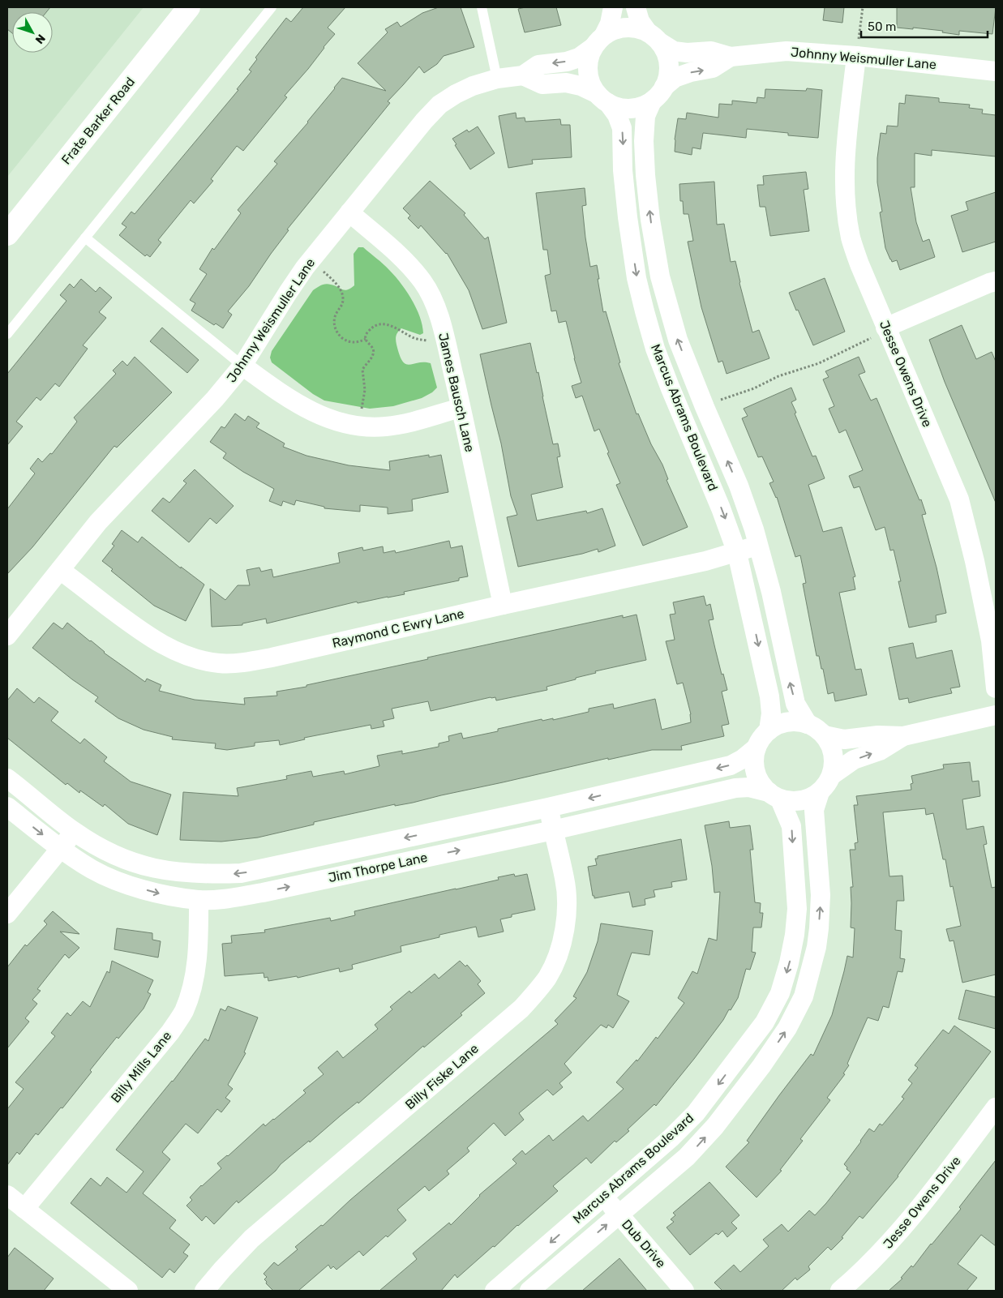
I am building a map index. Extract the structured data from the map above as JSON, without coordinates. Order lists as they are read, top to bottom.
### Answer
{
  "streets": {
    "street": [
      "Johnny Weismuller Lane",
      "Frate Barker Road",
      "Jesse Owens Drive",
      "James Bausch Lane",
      "Marcus Abrams Boulevard",
      "Raymond C Ewry Lane",
      "Jim Thorpe Lane",
      "Billy Mills Lane",
      "Billy Fiske Lane",
      "Dub Drive"
    ]
  },
  "crossings": [
    ["Johnny Weismuller Lane", "Jesse Owens Drive"],
    ["Johnny Weismuller Lane", "James Bausch Lane"],
    ["Johnny Weismuller Lane", "Marcus Abrams Boulevard"],
    ["Johnny Weismuller Lane", "Raymond C Ewry Lane"],
    ["James Bausch Lane", "Raymond C Ewry Lane"],
    ["Marcus Abrams Boulevard", "Raymond C Ewry Lane"],
    ["Marcus Abrams Boulevard", "Jim Thorpe Lane"],
    ["Marcus Abrams Boulevard", "Dub Drive"],
    ["Jim Thorpe Lane", "Billy Mills Lane"],
    ["Jim Thorpe Lane", "Billy Fiske Lane"]
  ],
  "scale_bar": "50 m",
  "north": "bottom right"
}
